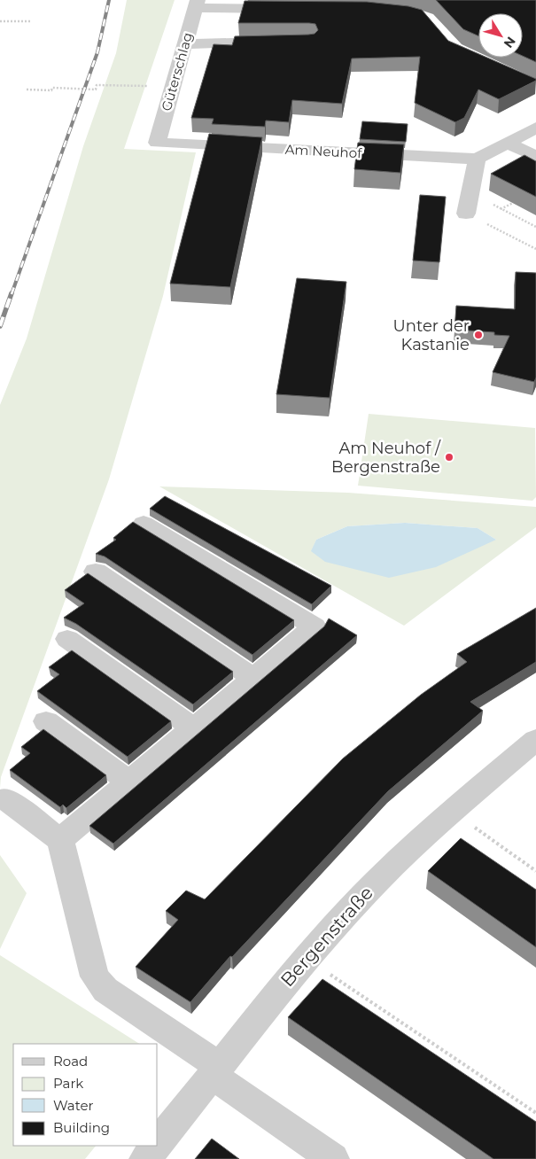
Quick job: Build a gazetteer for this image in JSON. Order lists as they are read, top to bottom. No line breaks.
{"streets":{"street":["Güterschlag","Am Neuhof","Bergenstraße"]},"crossings":[["Güterschlag","Am Neuhof"]],"places":["Unter der Kastanie","Am Neuhof / Bergenstraße"],"legend":["Road","Park","Water","Building"],"north":"bottom right"}
